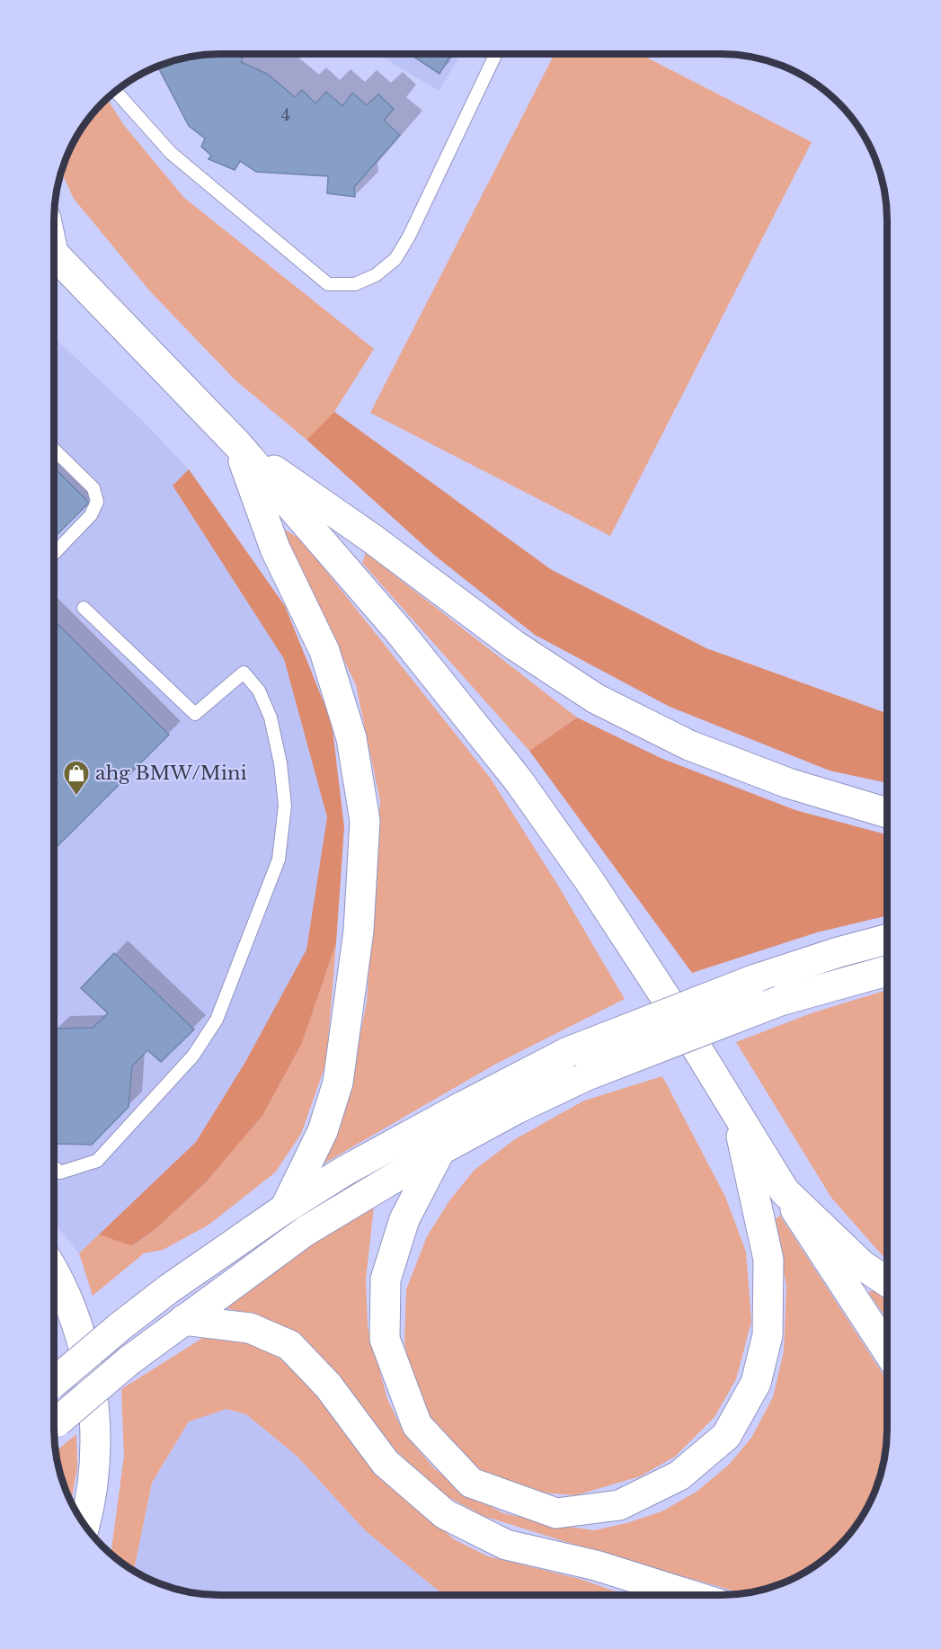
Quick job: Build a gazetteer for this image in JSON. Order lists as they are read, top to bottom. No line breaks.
{"places":{"shop":["ahg BMW/Mini"]},"house_numbers":["4"]}
